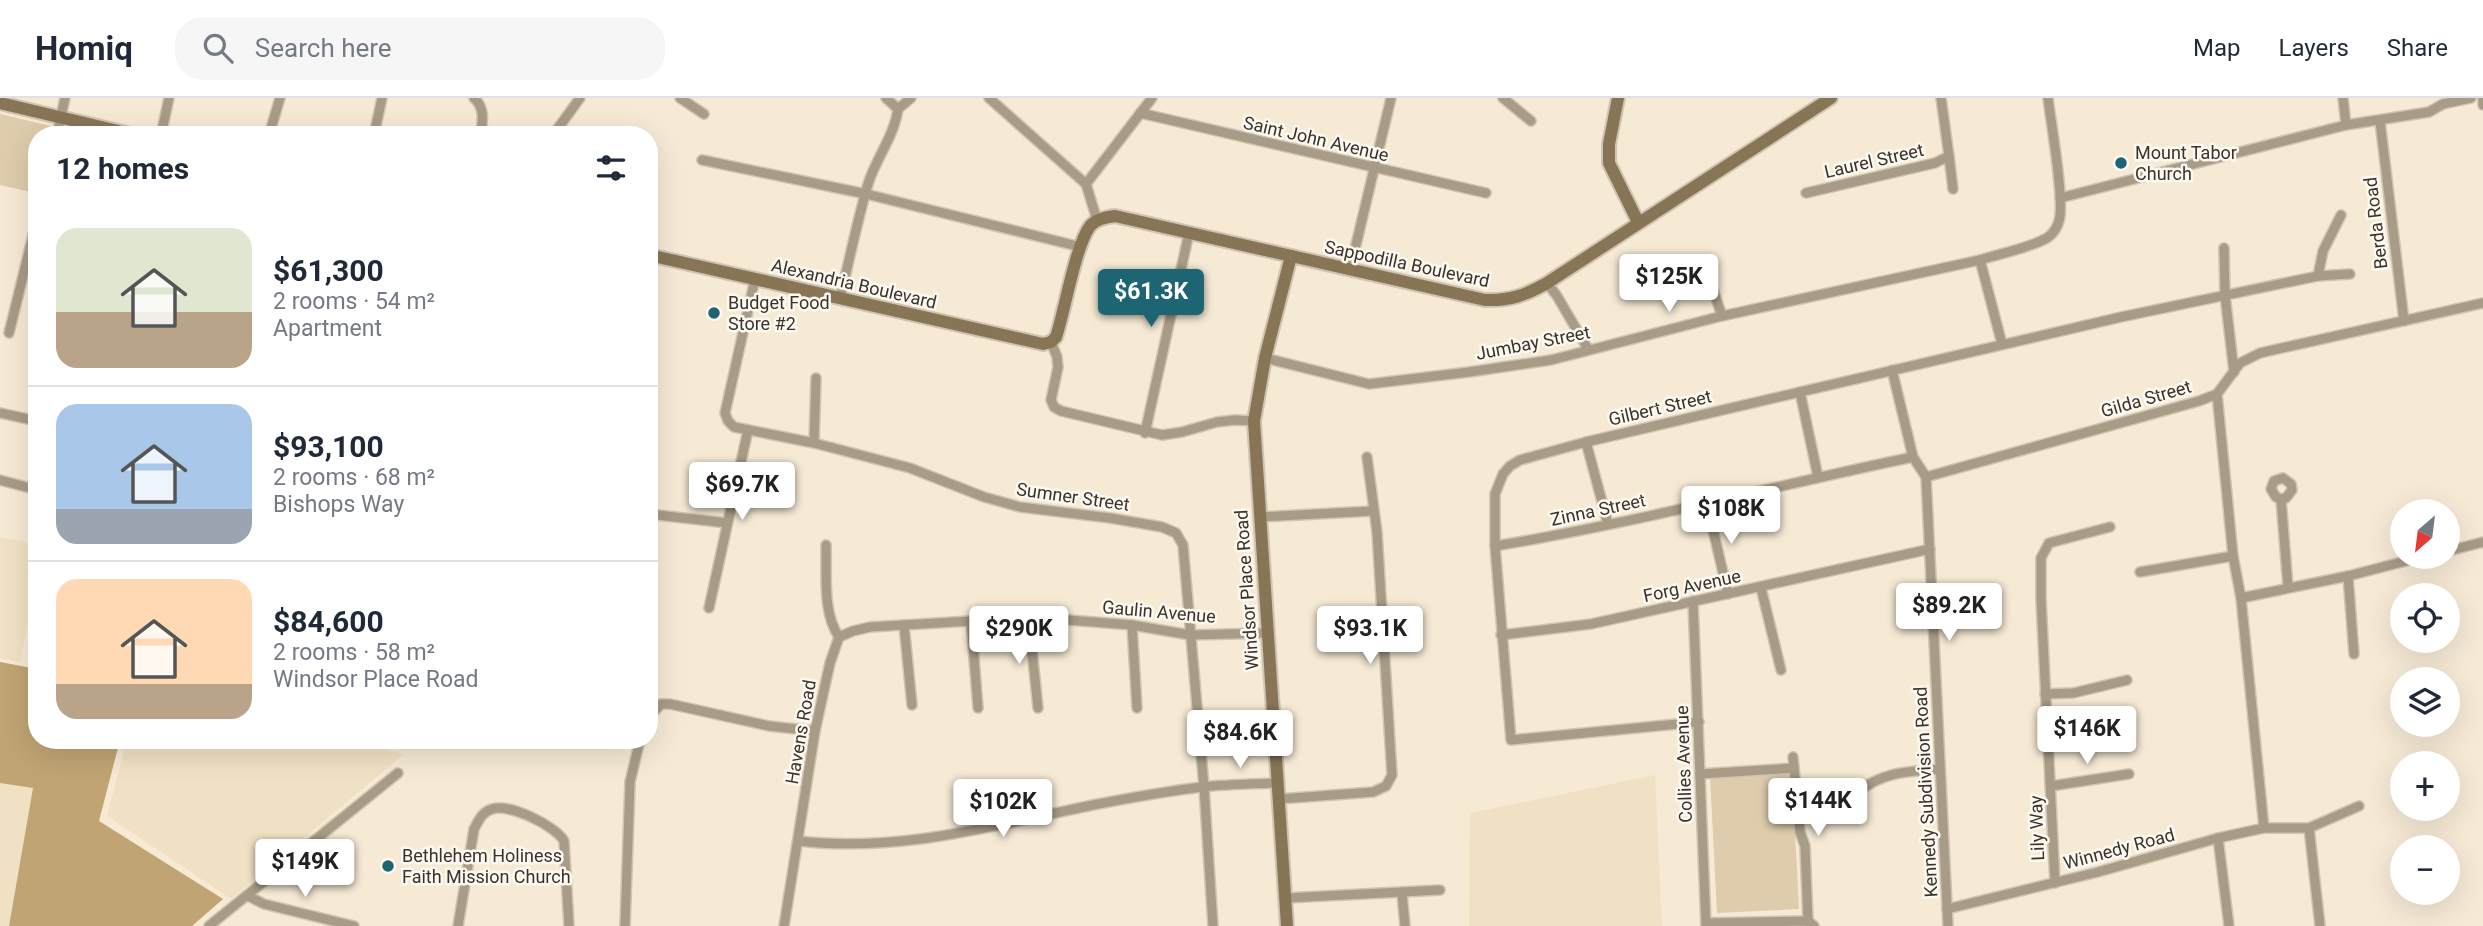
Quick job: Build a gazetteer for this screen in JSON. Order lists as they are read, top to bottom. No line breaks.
{"streets":{"street":["Saint John Avenue","Laurel Street","Berda Road","Sappodilla Boulevard","Alexandria Boulevard","Jumbay Street","Gilda Street","Gilbert Street","Sumner Street","Zinna Street","Forg Avenue","Windsor Place Road","Gaulin Avenue","Havens Road","Collies Avenue","Kennedy Subdivision Road","Lily Way","Winnedy Road"]},"crossings":[["Berda Road","Gilda Street"],["Sappodilla Boulevard","Windsor Place Road"],["Jumbay Street","Windsor Place Road"],["Gilda Street","Kennedy Subdivision Road"],["Gilbert Street","Zinna Street"],["Gilbert Street","Forg Avenue"],["Gilbert Street","Collies Avenue"],["Gilbert Street","Kennedy Subdivision Road"],["Sumner Street","Gaulin Avenue"],["Zinna Street","Kennedy Subdivision Road"],["Forg Avenue","Collies Avenue"],["Forg Avenue","Kennedy Subdivision Road"],["Windsor Place Road","Gaulin Avenue"],["Gaulin Avenue","Havens Road"],["Kennedy Subdivision Road","Winnedy Road"],["Lily Way","Winnedy Road"]],"places":["Mount Tabor Church","Budget Food Store #2","Bethlehem Holiness Faith Mission Church"],"north":"bottom left","page":{"header":"Homiq","search":"Search here","nav":["Map","Layers","Share"],"heading":"12 homes","list":[{"name":"$61,300","note":"2 rooms · 54 m² · Apartment"},{"name":"$93,100","note":"2 rooms · 68 m² · Bishops Way"},{"name":"$84,600","note":"2 rooms · 58 m² · Windsor Place Road"}],"price":["$125K","$61.3K","$69.7K","$108K","$89.2K","$290K","$93.1K","$146K","$84.6K","$144K","$102K","$149K"],"map_buttons":["+","−"]}}
